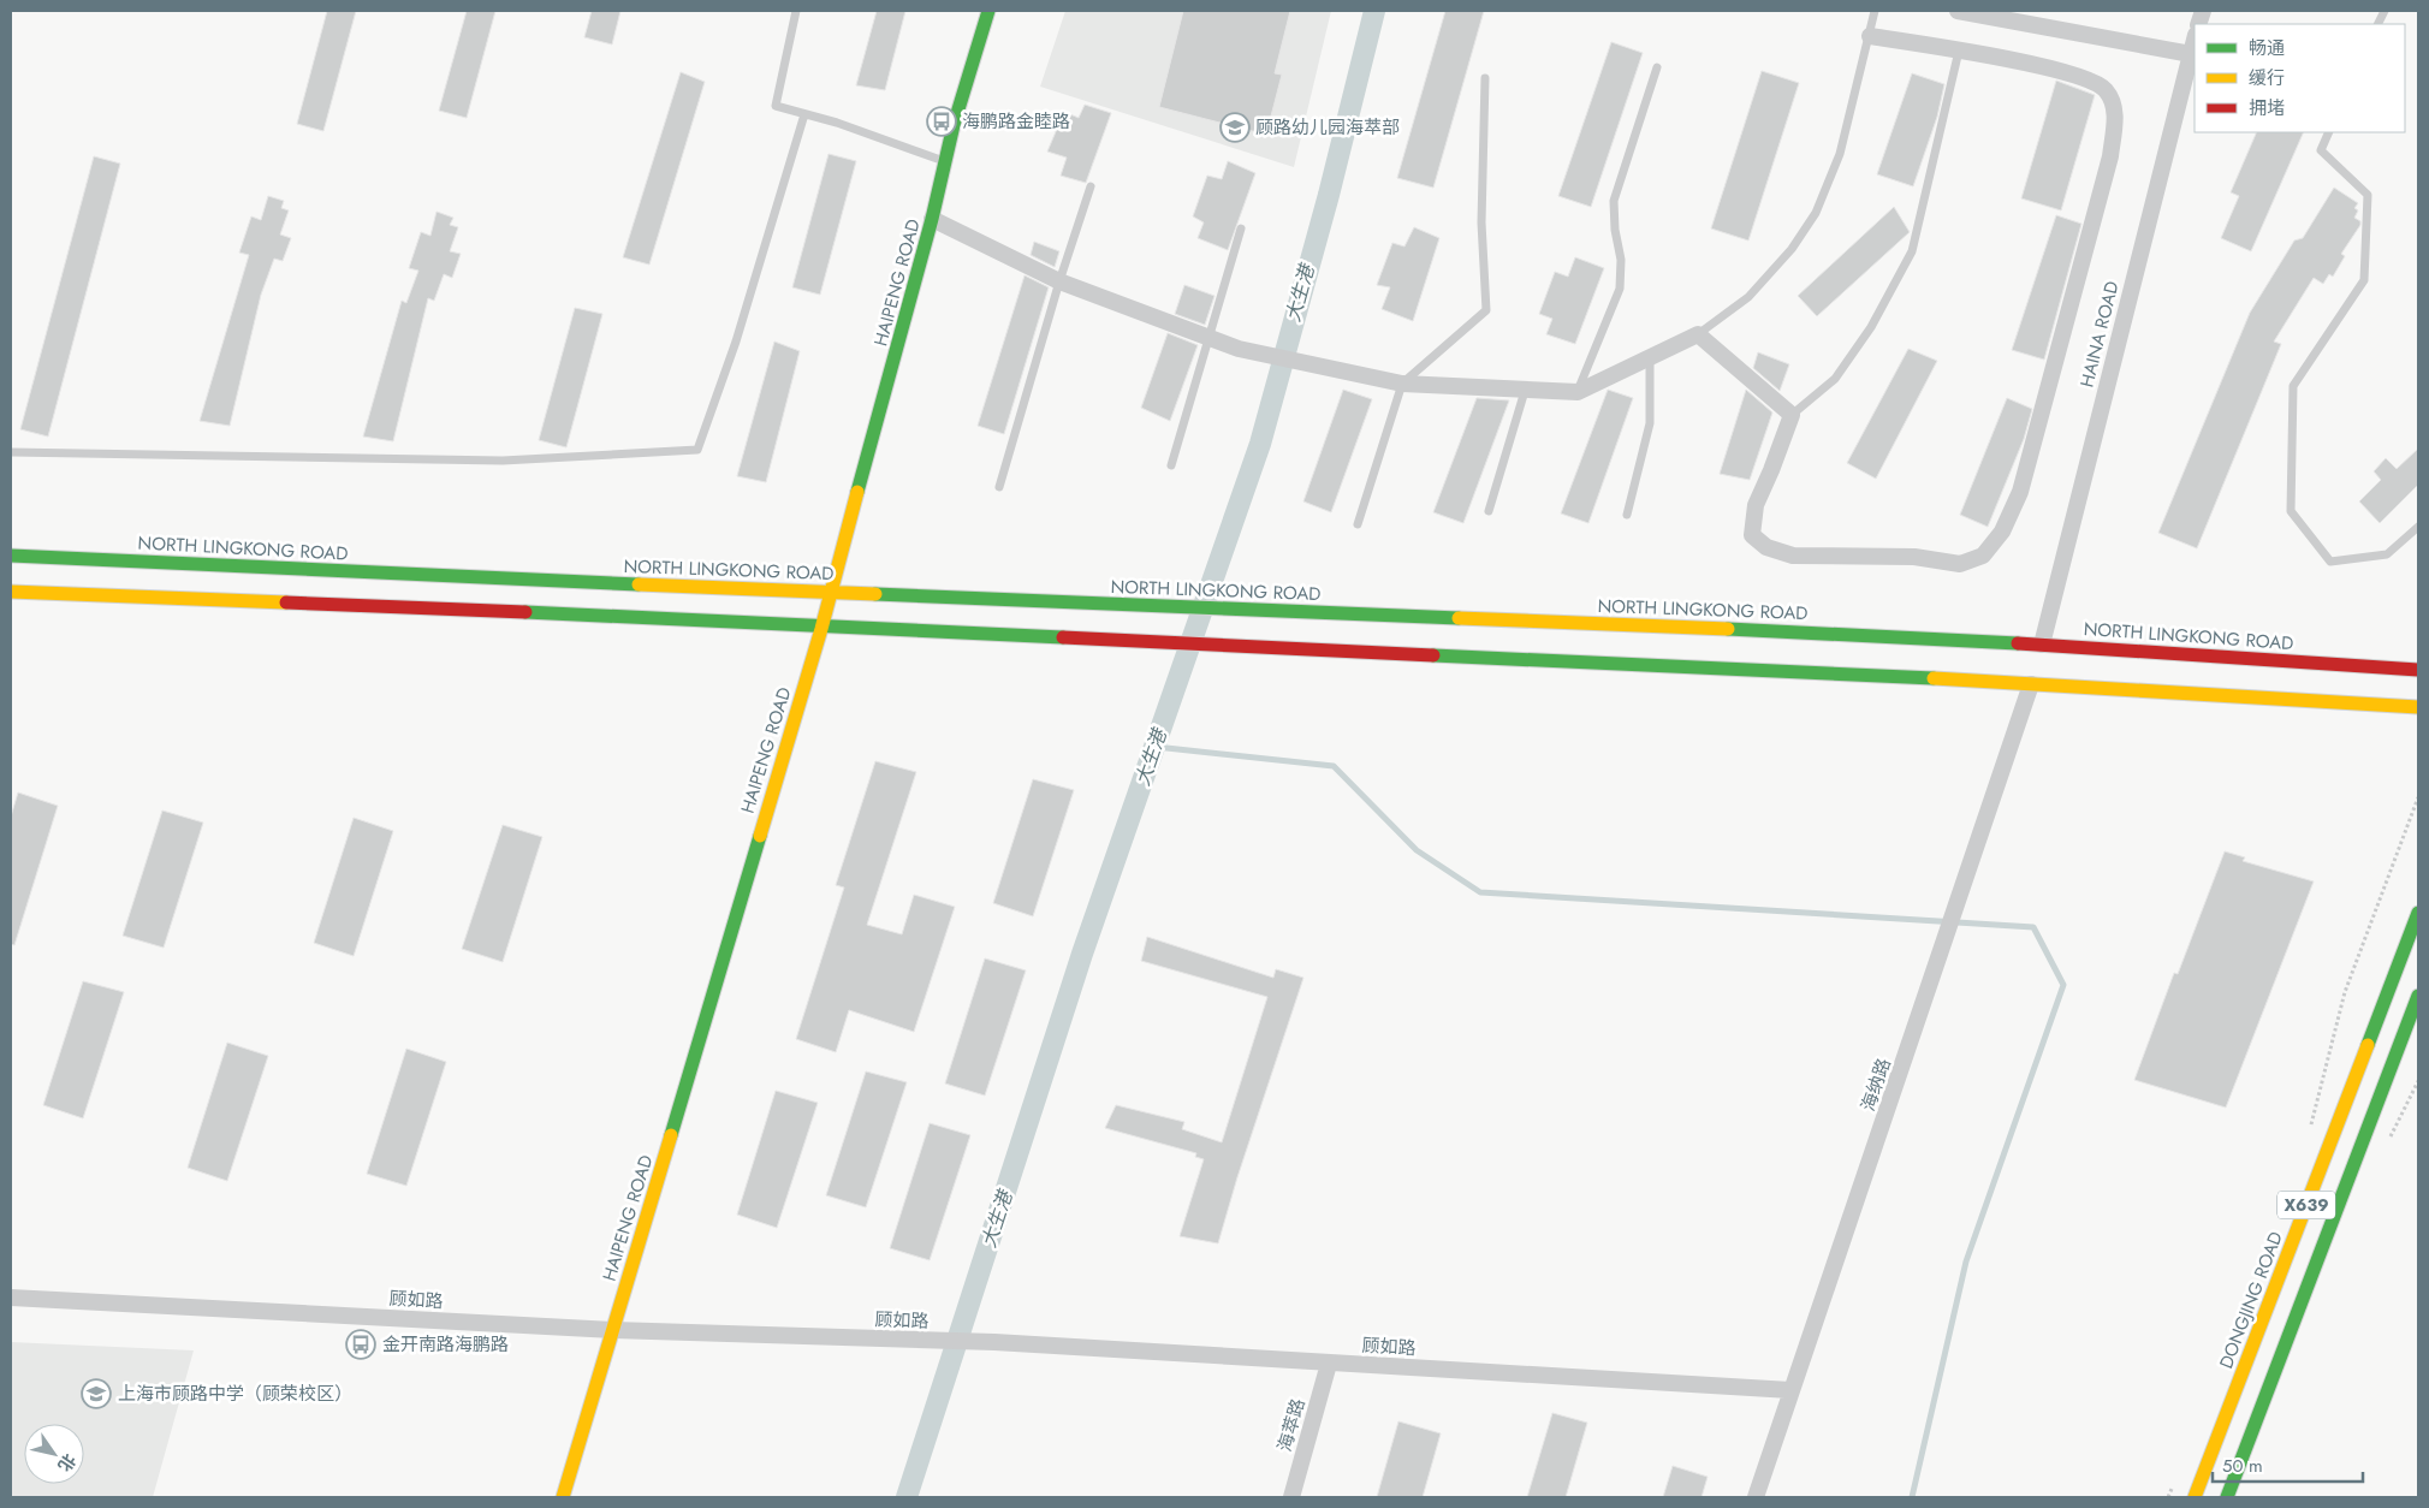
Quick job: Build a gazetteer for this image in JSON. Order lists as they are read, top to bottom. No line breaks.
{"streets":{"main road":["HAIPENG ROAD","NORTH LINGKONG ROAD","X639","DONGJING ROAD"],"street":["HAINA ROAD","海纳路","顾如路","海萃路"]},"crossings":[["HAIPENG ROAD","NORTH LINGKONG ROAD"],["HAIPENG ROAD","顾如路"],["HAINA ROAD","NORTH LINGKONG ROAD"],["海纳路","顾如路"],["顾如路","海萃路"]],"water":["大生港"],"places":{"bus stop":["海鹏路金睦路","金开南路海鹏路"],"school or university":["顾路幼儿园海萃部","上海市顾路中学（顾荣校区）"]},"legend":["畅通","缓行","拥堵"],"scale_bar":"50 m","north":"bottom right"}
